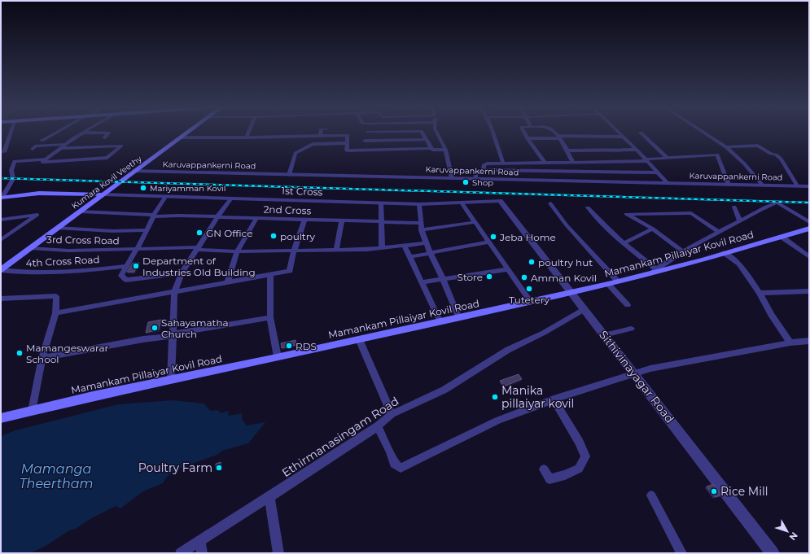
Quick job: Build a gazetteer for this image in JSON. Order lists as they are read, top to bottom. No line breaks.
{"streets":{"main road":["Kumara Kovil Veethy","Mamankam Pillaiyar Kovil Road"],"street":["Karuvappankerni Road","1st Cross","2nd Cross","3rd Cross Road","4th Cross Road","Sithivinayagar Road","Ethirmanasingam Road"]},"crossings":[["Karuvappankerni Road","Kumara Kovil Veethy"],["Kumara Kovil Veethy","1st Cross"],["Kumara Kovil Veethy","2nd Cross"],["Kumara Kovil Veethy","3rd Cross Road"],["Kumara Kovil Veethy","4th Cross Road"],["1st Cross","Sithivinayagar Road"],["Mamankam Pillaiyar Kovil Road","Sithivinayagar Road"],["Sithivinayagar Road","Ethirmanasingam Road"]],"water":["Mamanga Theertham"],"places":["Shop","Mariyamman Kovil","GN Office","poultry","Jeba Home","poultry hut","Department of Industries Old Building","Store","Amman Kovil","Tutetery","Sahayamatha Church","RDS","Mamangeswarar School","Manika pillaiyar kovil","Poultry Farm","Rice Mill"],"north":"bottom right"}
